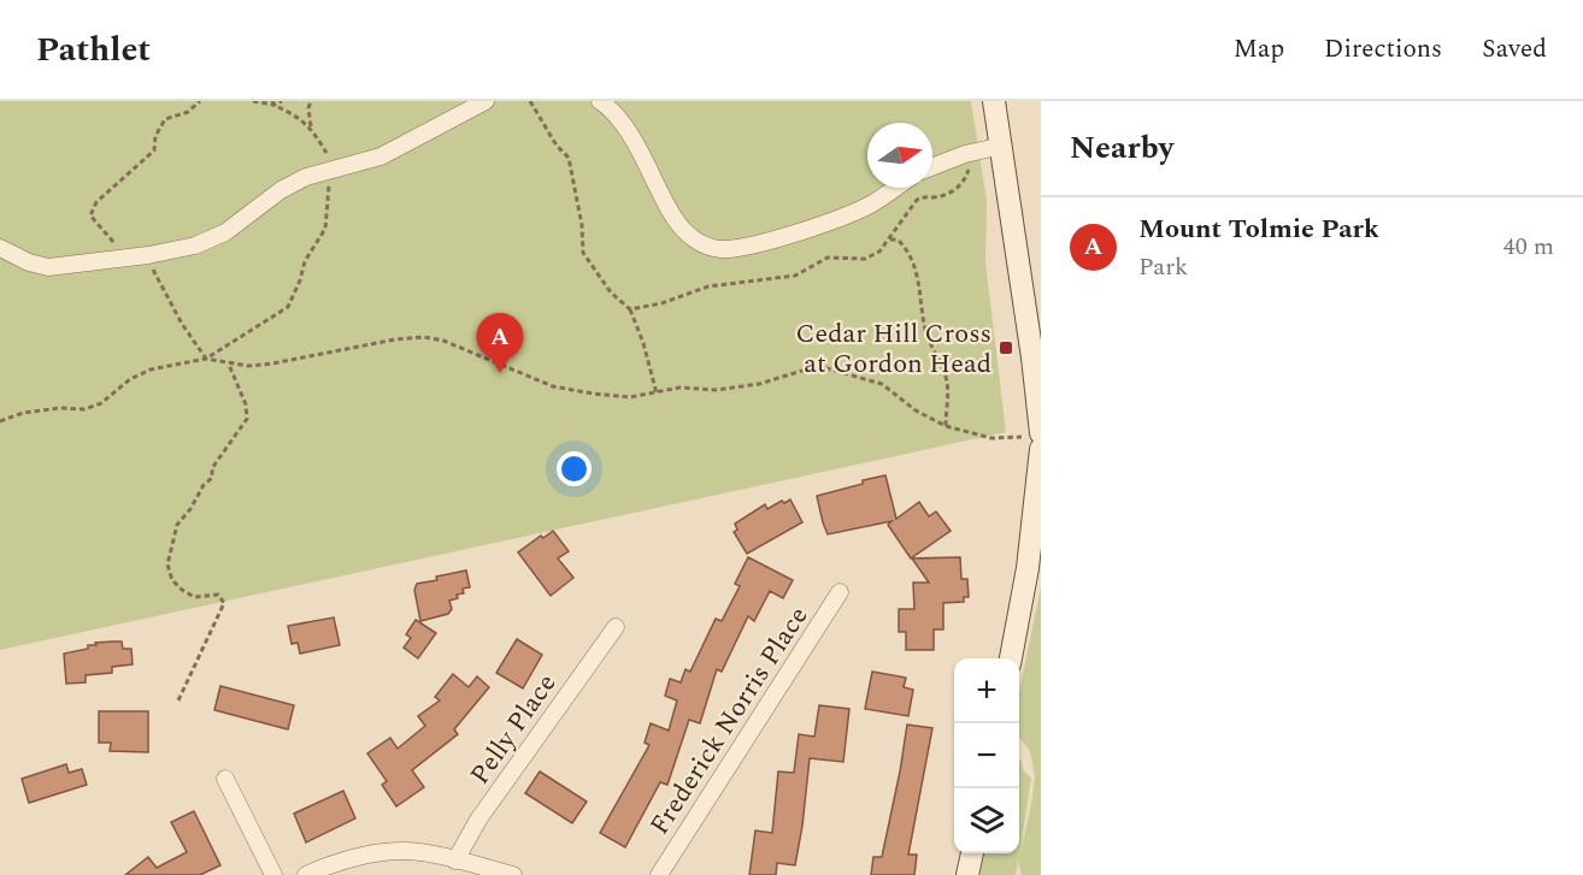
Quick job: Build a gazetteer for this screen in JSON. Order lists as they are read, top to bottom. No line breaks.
{"streets":{"street":["Frederick Norris Place","Pelly Place"]},"places":{"transit":["Cedar Hill Cross at Gordon Head"]},"north":"right","page":{"header":"Pathlet","nav":["Map","Directions","Saved"],"heading":"Nearby","list":[{"mark":"A","name":"Mount Tolmie Park","note":"Park","value":"40 m"}],"pins":"A","map_buttons":["+","−"]}}
